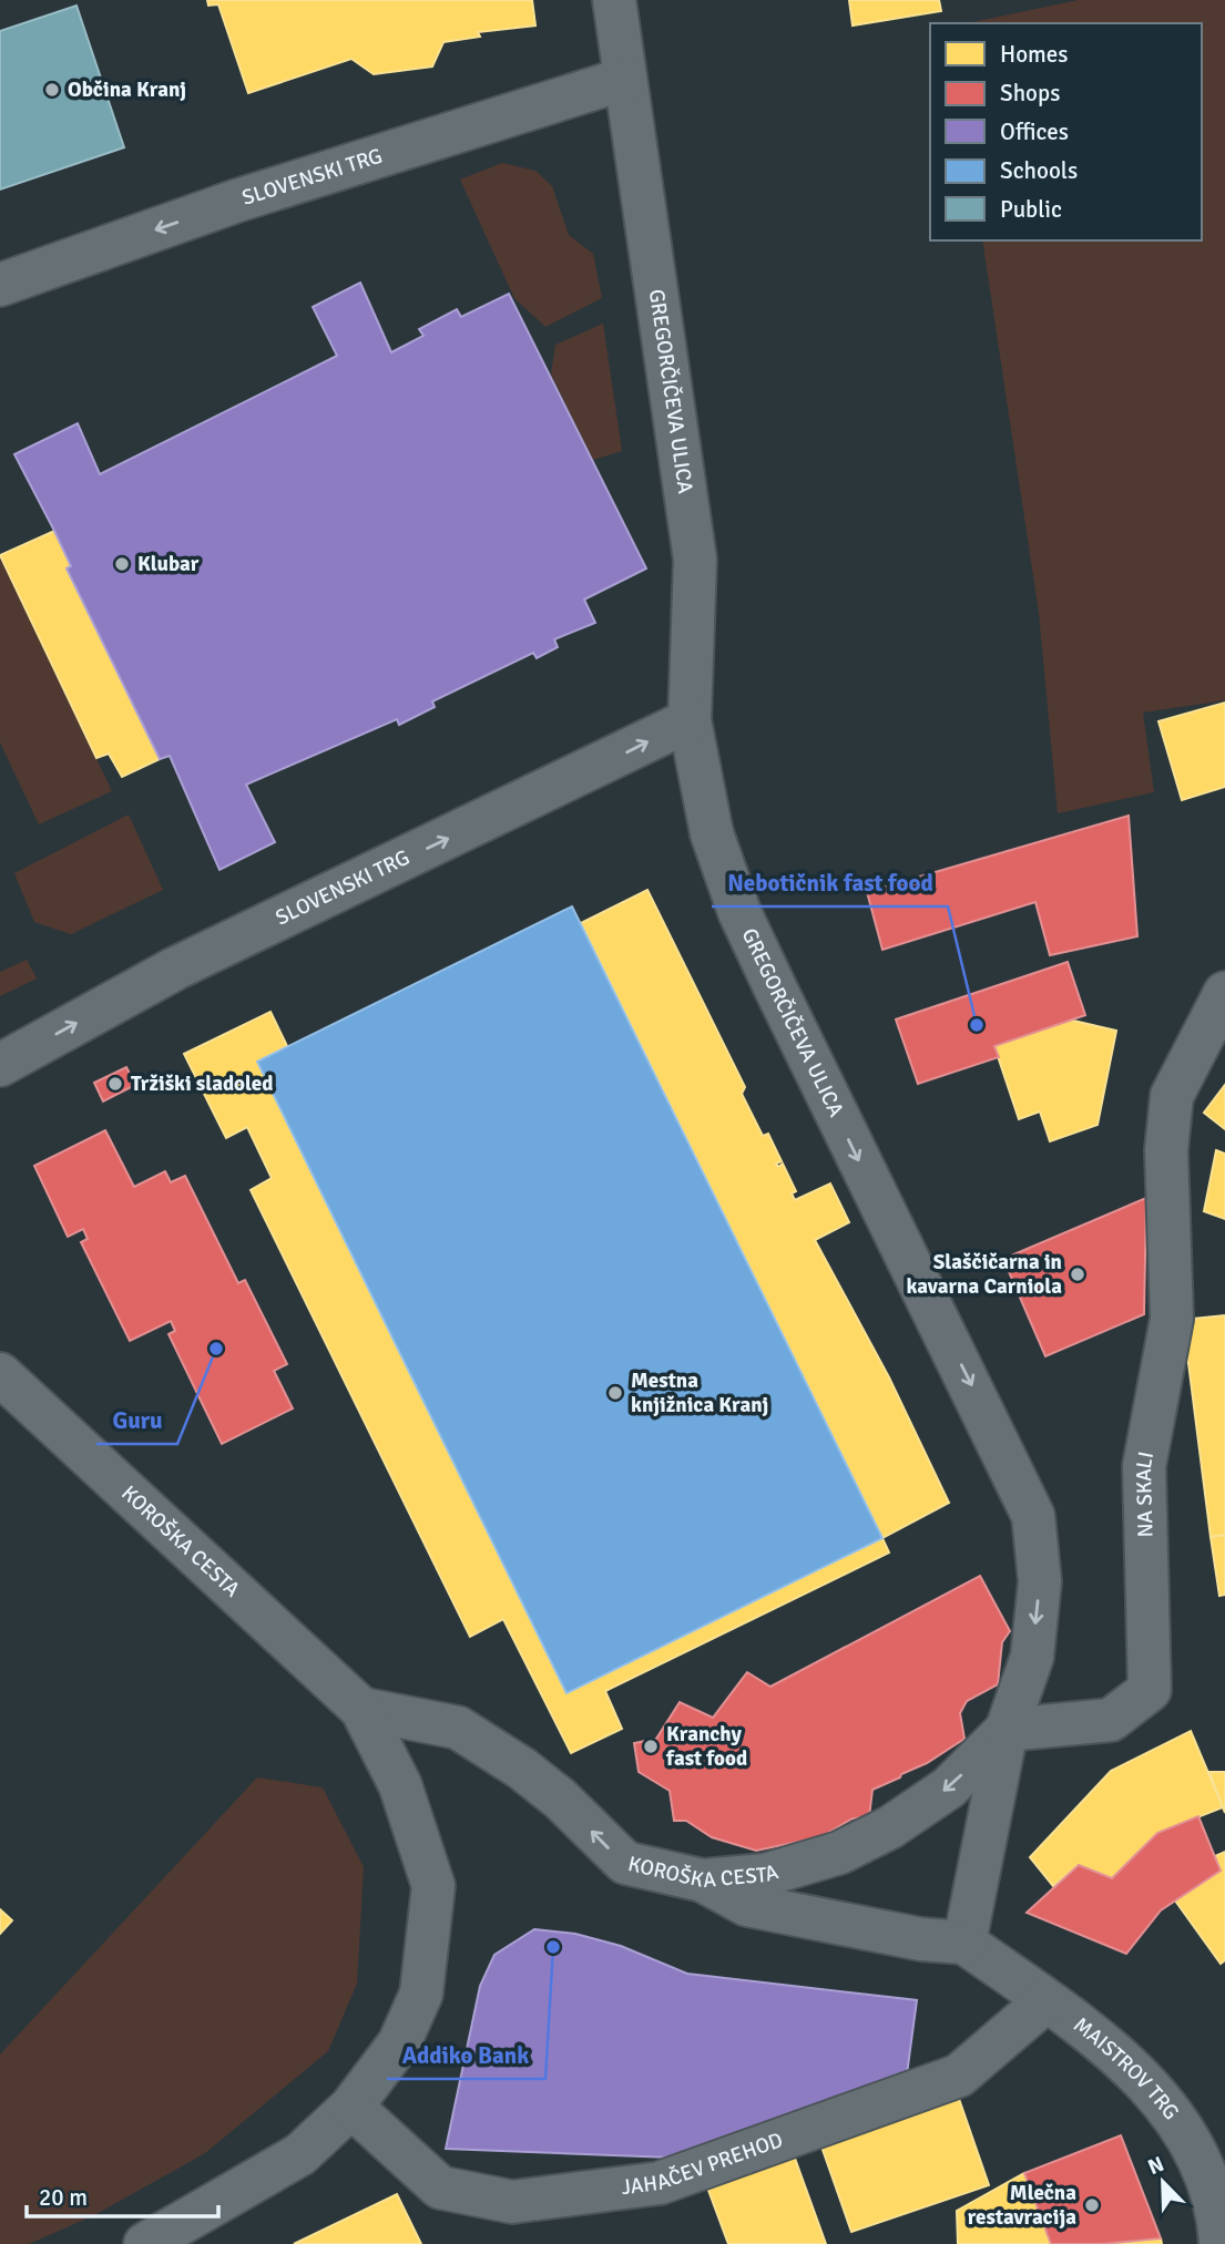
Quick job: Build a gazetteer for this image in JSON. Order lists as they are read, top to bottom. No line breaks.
{"streets":{"street":["SLOVENSKI TRG","GREGORČIČEVA ULICA","NA SKALI","KOROŠKA CESTA","MAISTROV TRG","JAHAČEV PREHOD"]},"crossings":[["SLOVENSKI TRG","GREGORČIČEVA ULICA"],["GREGORČIČEVA ULICA","NA SKALI"],["GREGORČIČEVA ULICA","KOROŠKA CESTA"],["NA SKALI","KOROŠKA CESTA"],["KOROŠKA CESTA","JAHAČEV PREHOD"],["MAISTROV TRG","JAHAČEV PREHOD"]],"one_way":["GREGORČIČEVA ULICA"],"places":["Občina Kranj","Klubar","Nebotičnik fast food","Tržiški sladoled","Slaščičarna in kavarna Carniola","Guru","Mestna knjižnica Kranj","Kranchy fast food","Addiko Bank","Mlečna restavracija"],"legend":["Homes","Shops","Offices","Schools","Public"],"scale_bar":"20 m","north":"top left"}
